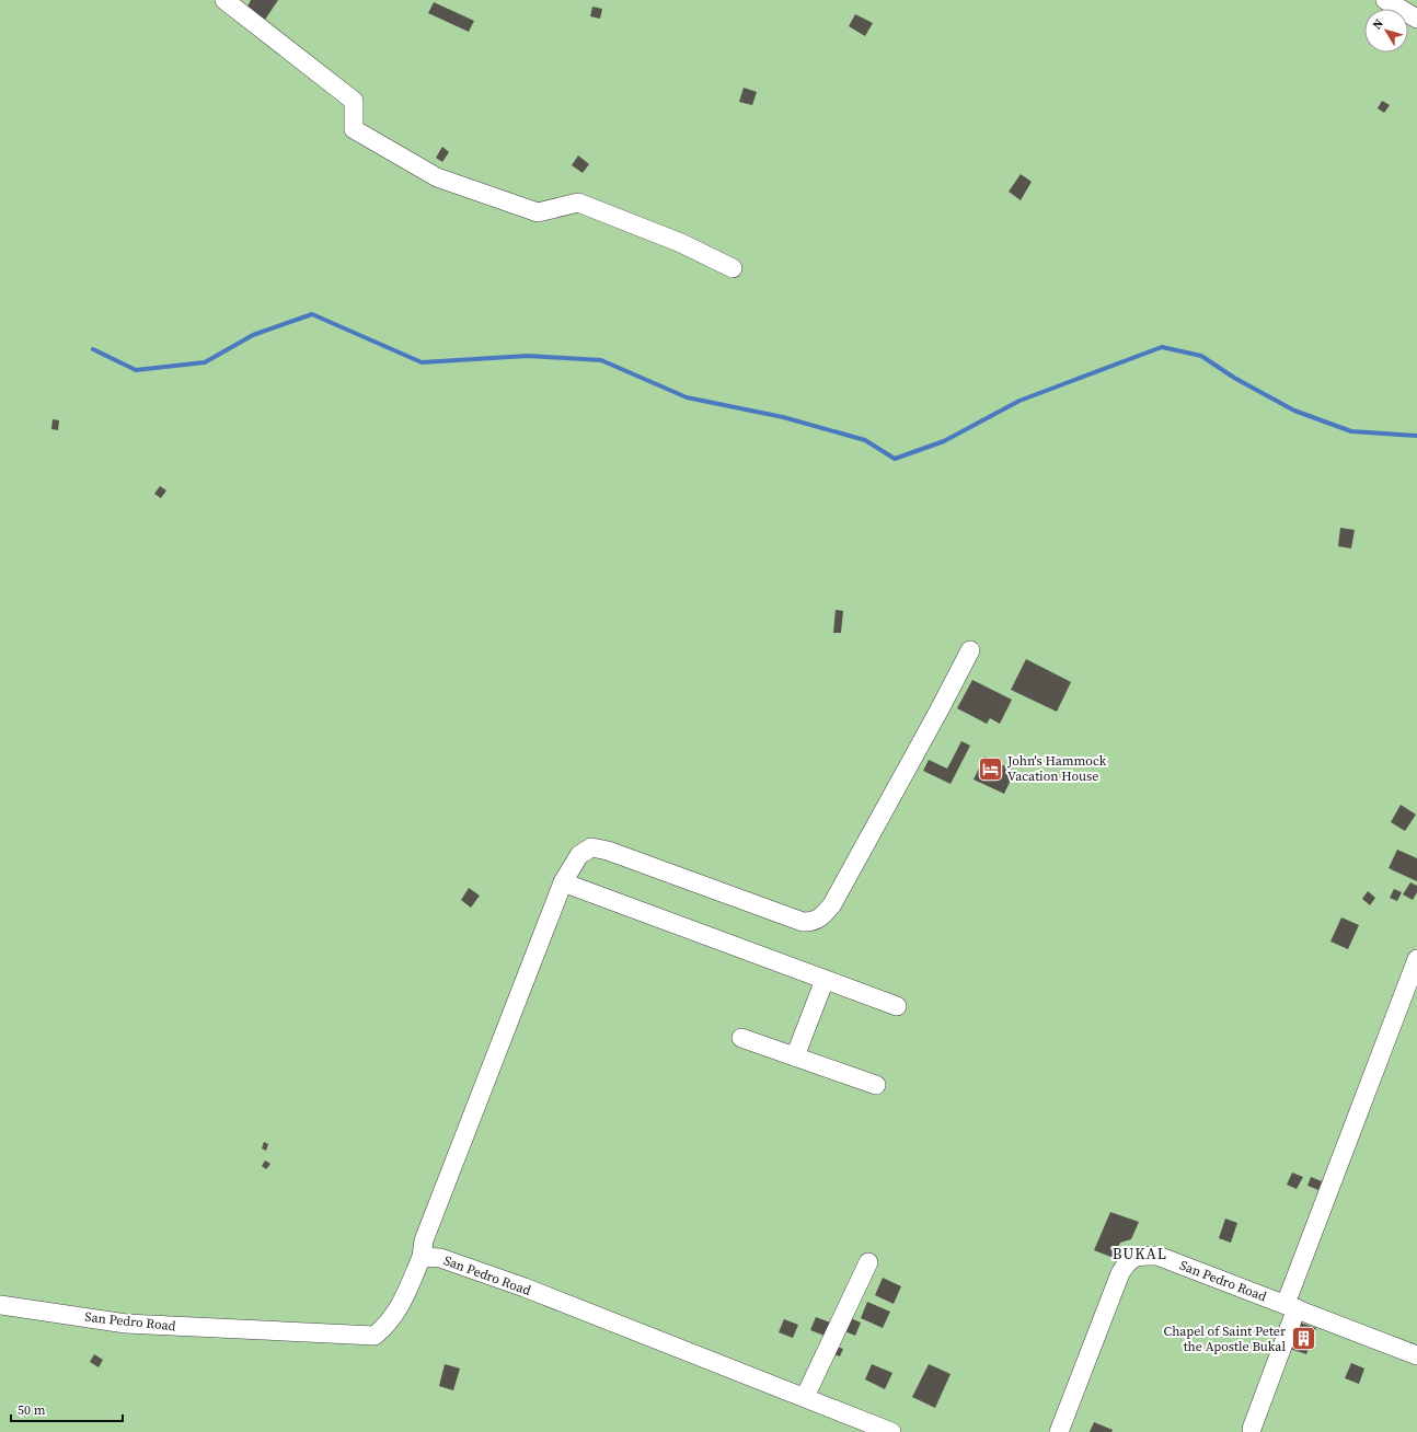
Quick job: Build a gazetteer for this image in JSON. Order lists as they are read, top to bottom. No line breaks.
{"streets":{"street":["San Pedro Road"]},"districts":["BUKAL"],"places":{"hotel":["John's Hammock Vacation House"],"building":["Chapel of Saint Peter the Apostle Bukal"]},"scale_bar":"50 m","north":"top left"}
